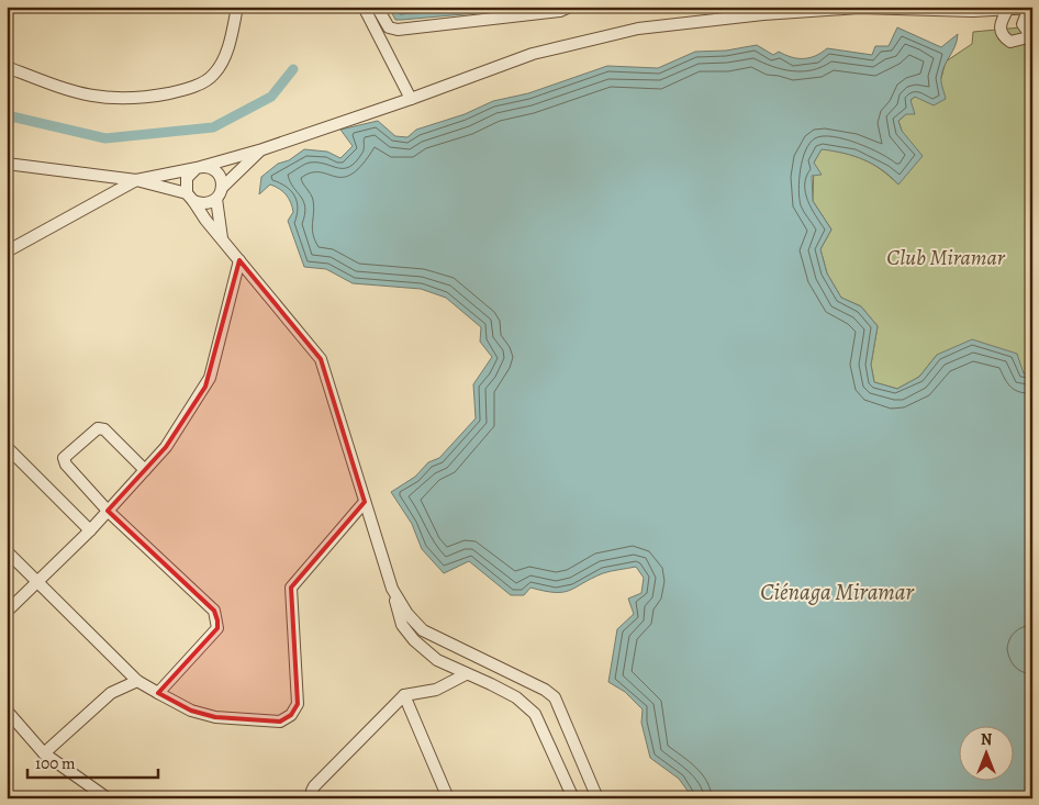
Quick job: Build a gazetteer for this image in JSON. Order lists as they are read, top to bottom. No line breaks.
{"water":["Ciénaga Miramar"],"parks":["Club Miramar"],"scale_bar":"100 m","north":"top"}
